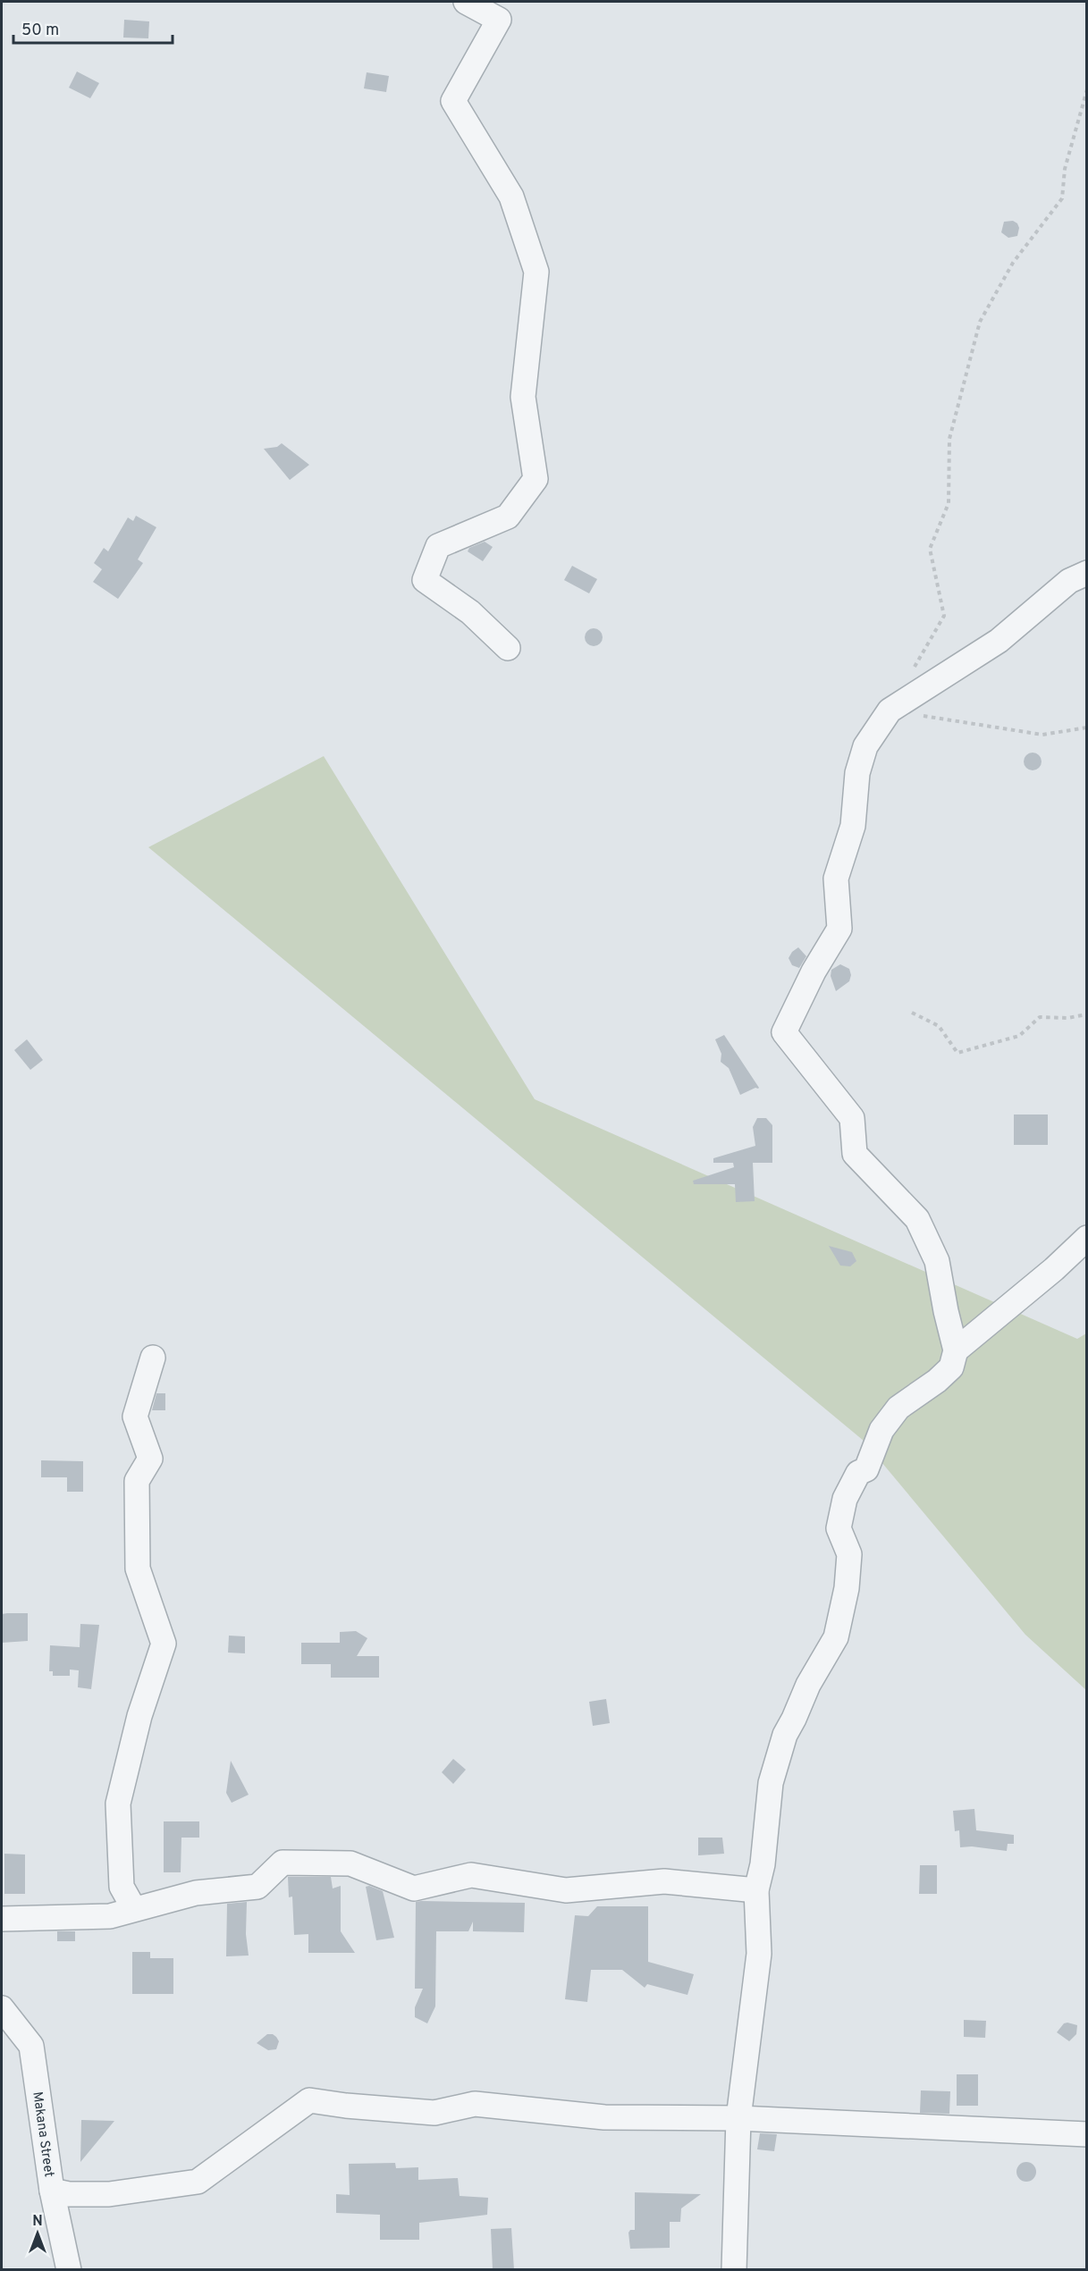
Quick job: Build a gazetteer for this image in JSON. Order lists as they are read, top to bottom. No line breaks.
{"streets":{"street":["Makana Street"]},"scale_bar":"50 m","north":"top"}
